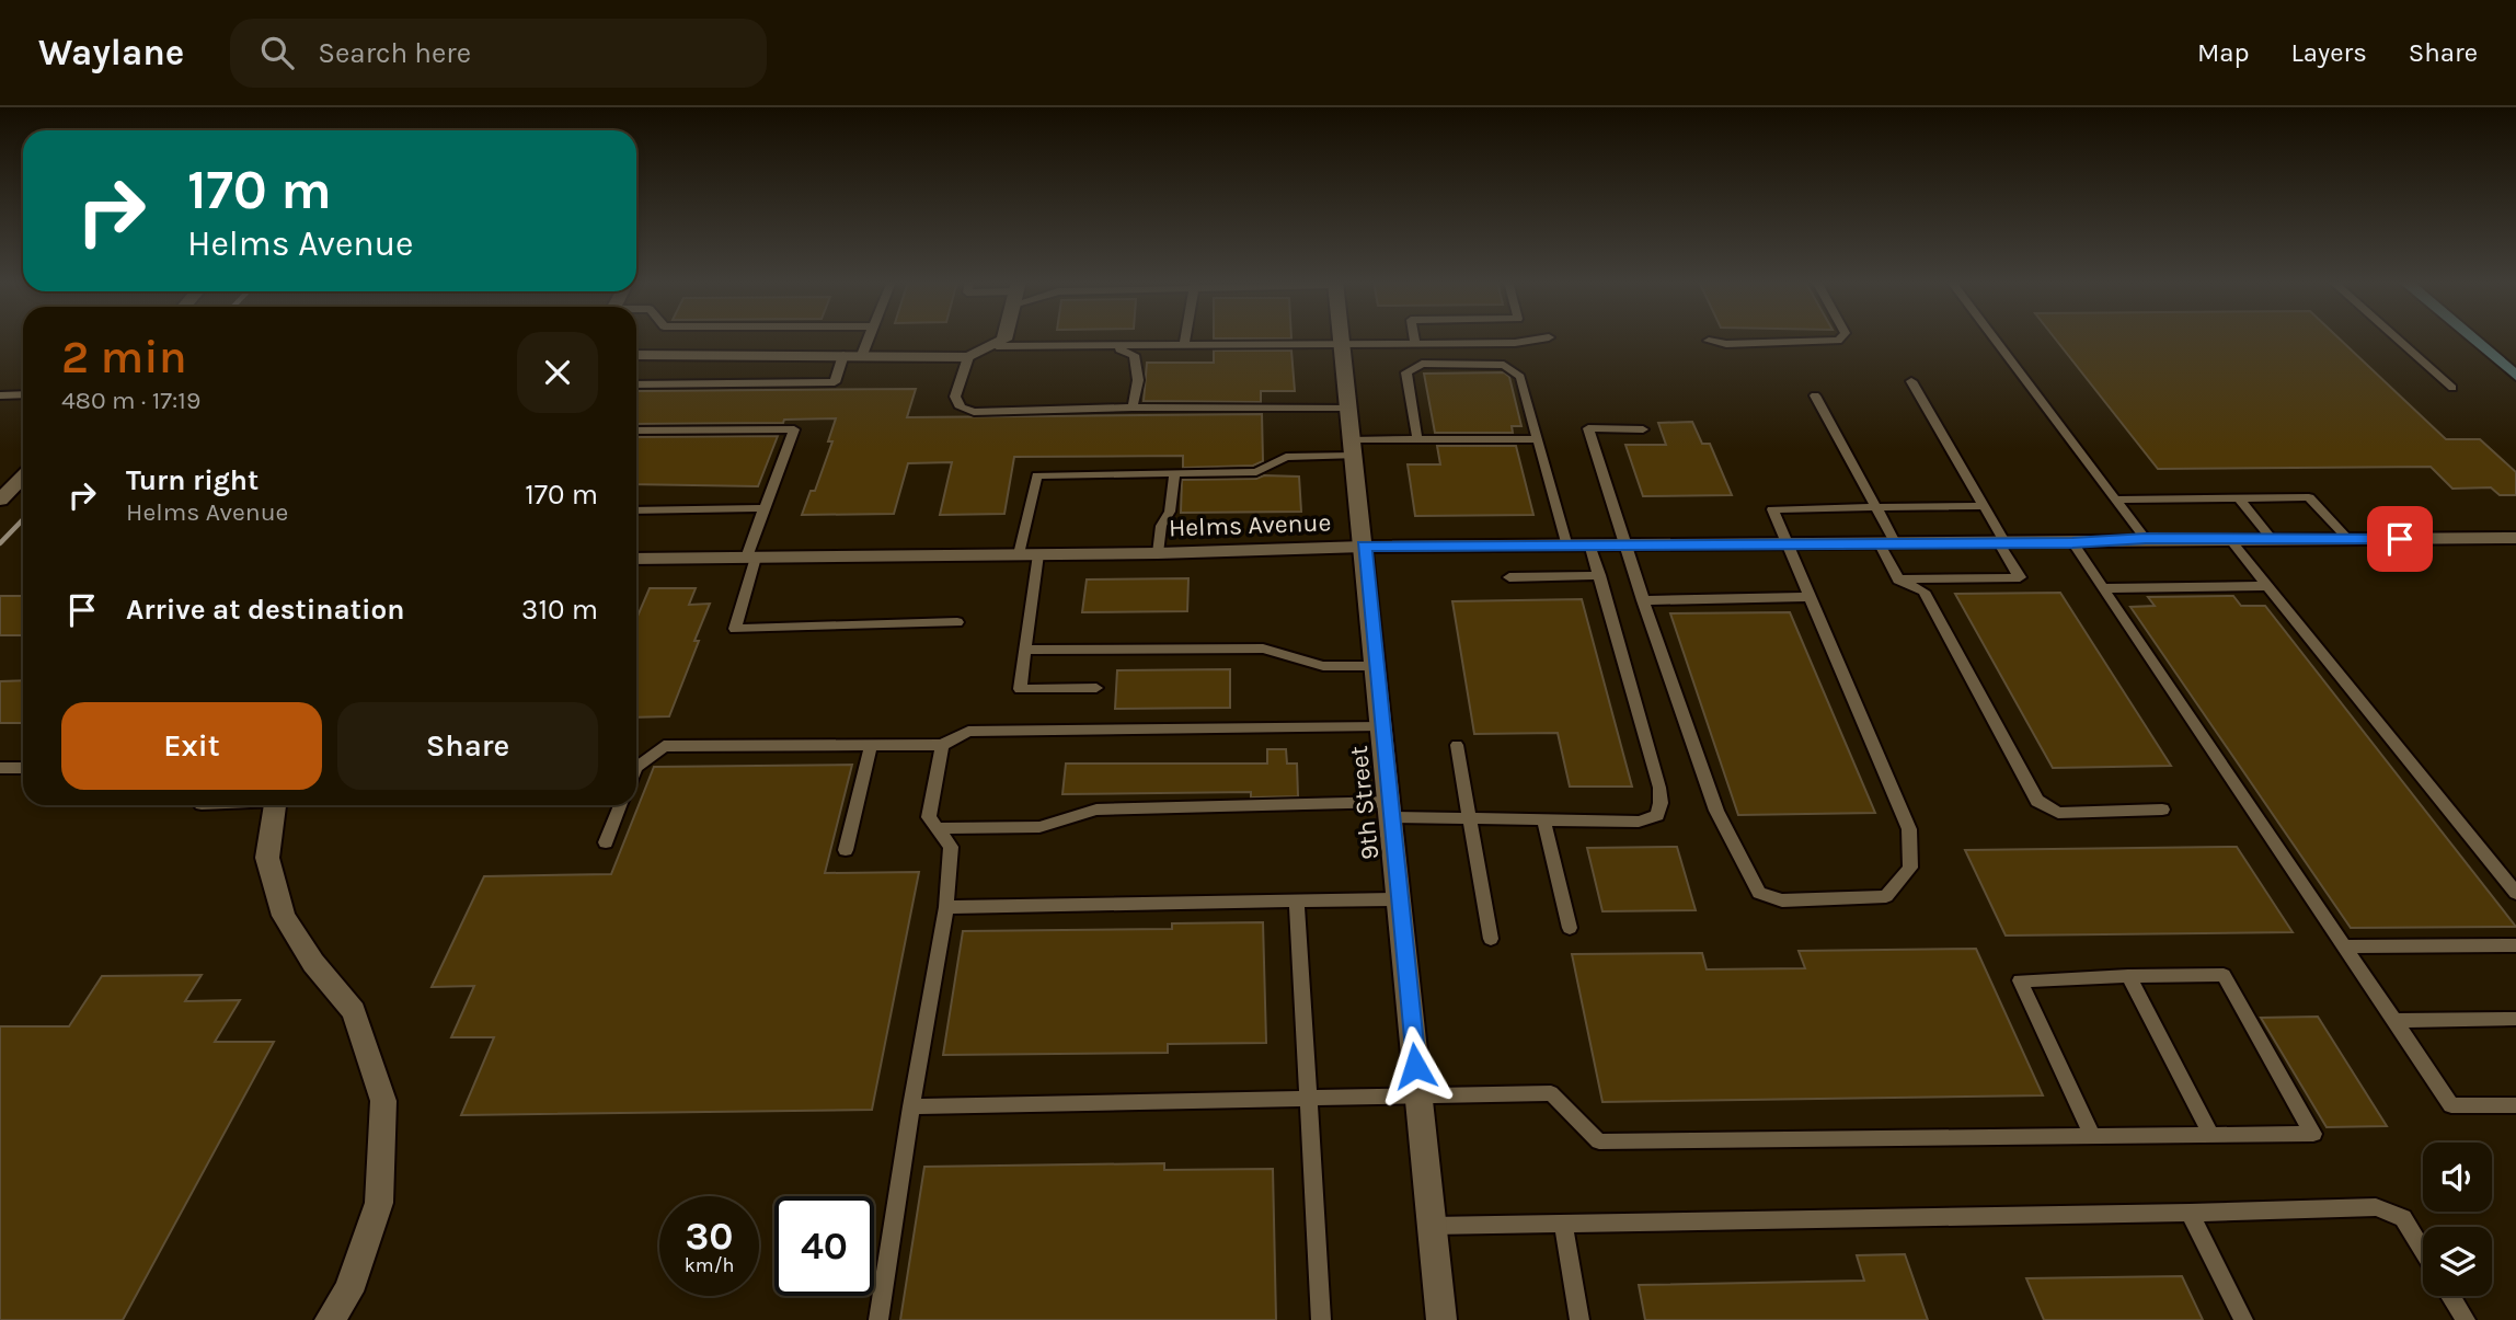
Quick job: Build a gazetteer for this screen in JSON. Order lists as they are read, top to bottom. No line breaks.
{"streets":{"street":["Helms Avenue","9th Street"]},"crossings":[["Helms Avenue","9th Street"]],"page":{"header":"Waylane","search":"Search here","nav":["Map","Layers","Share"],"turn":["170 m","Helms Avenue"],"heading":["2 min","480 m · 17:19"],"list":[{"name":"Turn right","note":"Helms Avenue","value":"170 m"},{"name":"Arrive at destination","value":"310 m"}],"buttons":["Exit","Share"],"speed":"30 km/h","limit":"40"}}
